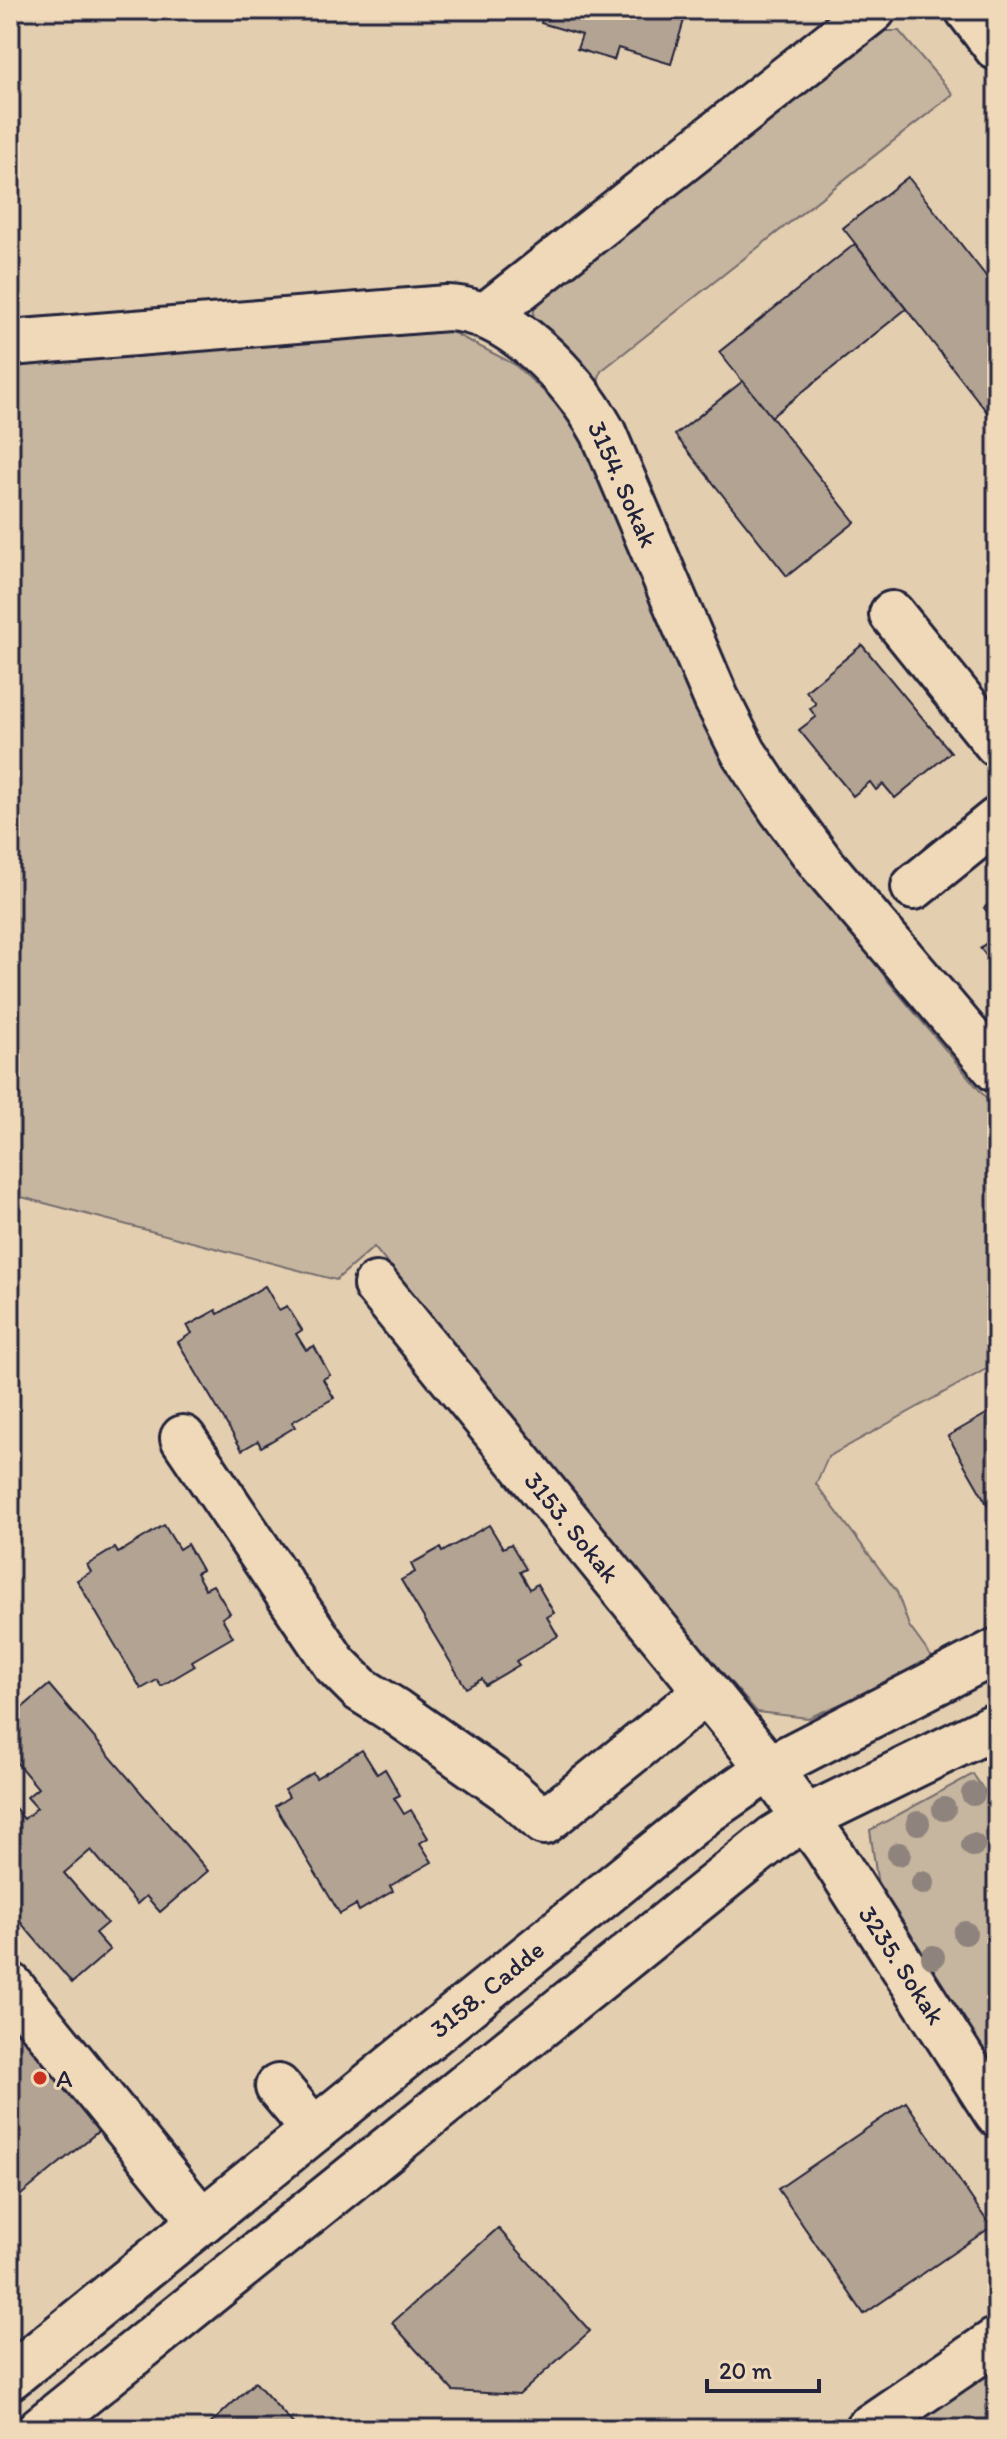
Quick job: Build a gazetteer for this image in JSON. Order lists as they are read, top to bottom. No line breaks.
{"streets":{"street":["3154. Sokak","3153. Sokak","3235. Sokak","3158. Cadde"]},"crossings":[["3153. Sokak","3235. Sokak"],["3153. Sokak","3158. Cadde"],["3235. Sokak","3158. Cadde"]],"places":["A"],"scale_bar":"20 m"}
